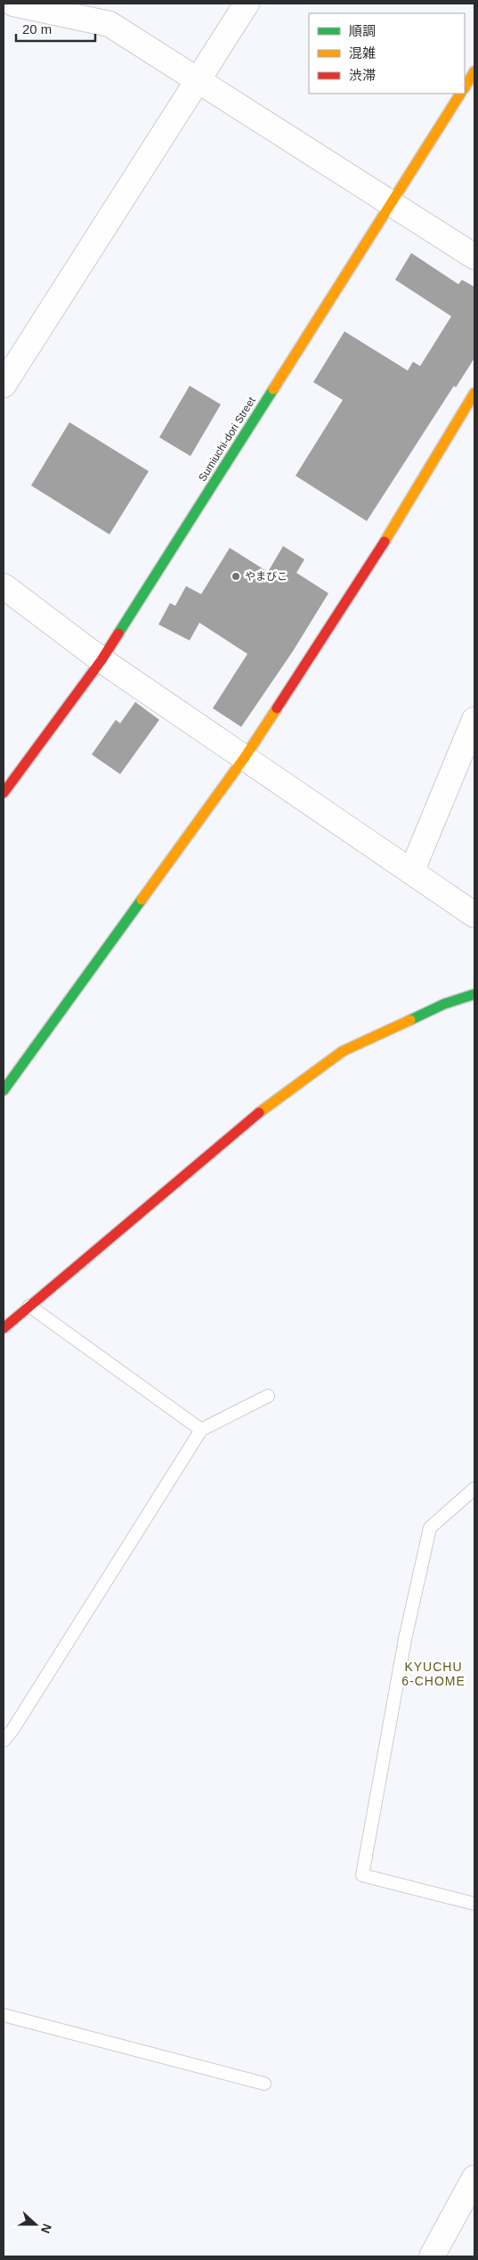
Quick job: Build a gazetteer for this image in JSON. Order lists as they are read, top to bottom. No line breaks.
{"streets":{"street":["Sumiuchi-dori Street"]},"districts":["KYUCHU 6-CHOME"],"places":["やまびこ"],"legend":["順調","混雑","渋滞"],"scale_bar":"20 m","north":"right"}
